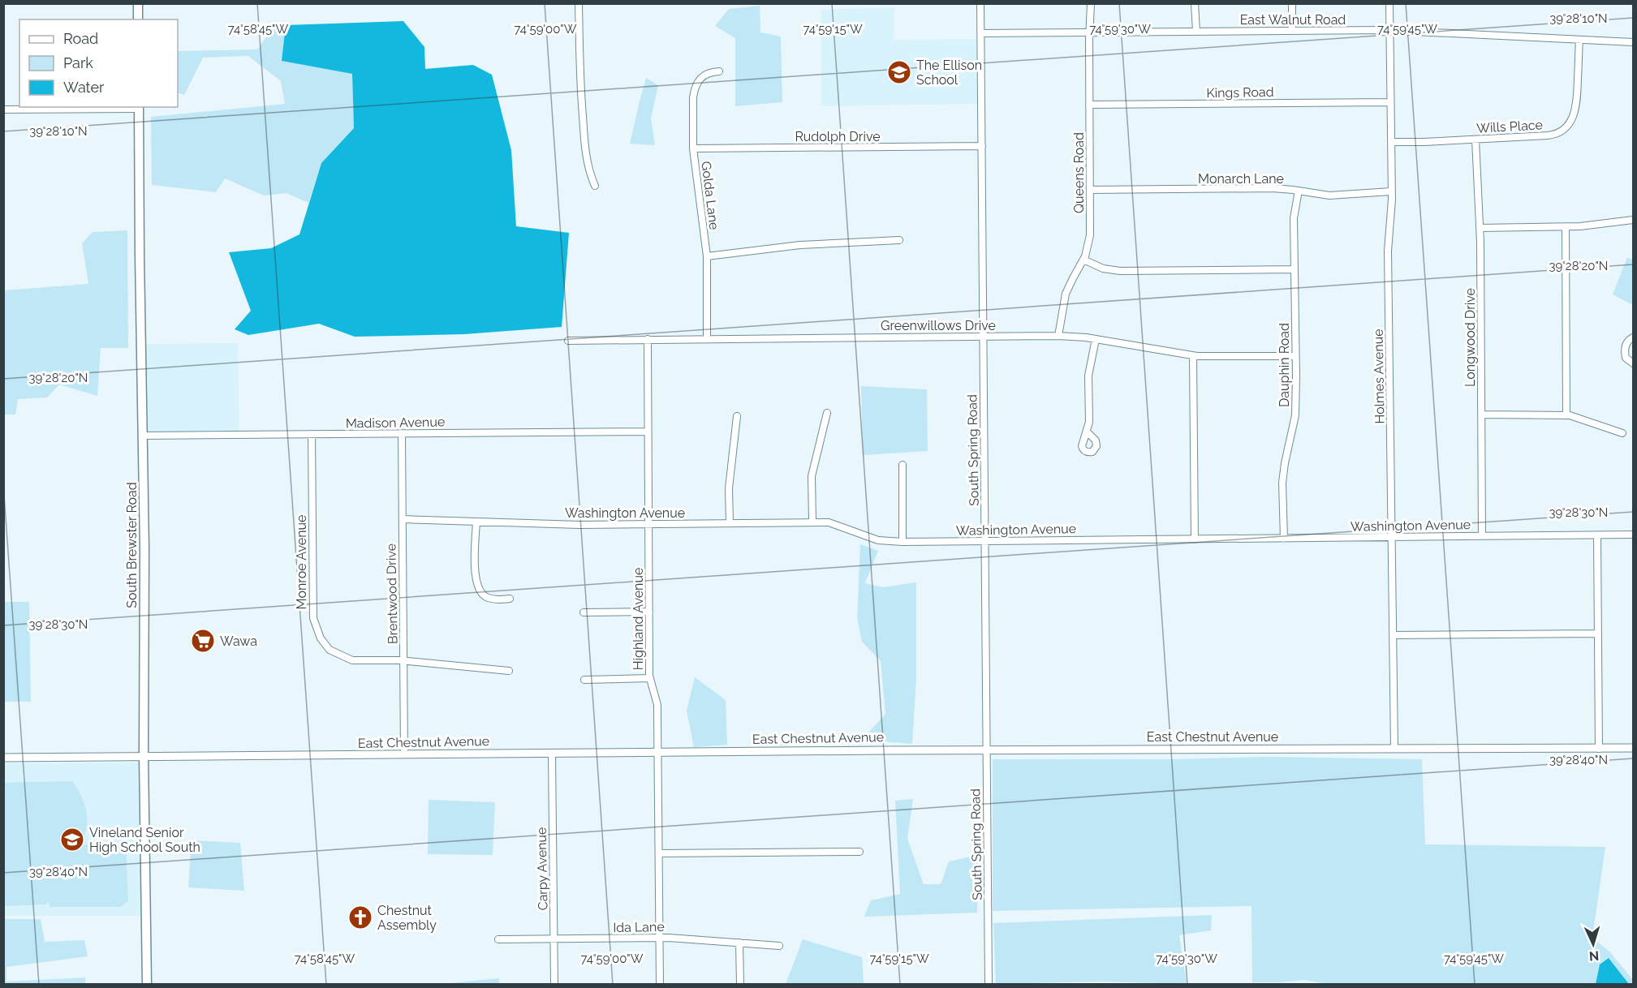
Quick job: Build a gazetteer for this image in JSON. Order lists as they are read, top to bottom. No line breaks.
{"streets":{"main road":["South Brewster Road"],"street":["East Walnut Road","Kings Road","Wills Place","Rudolph Drive","Queens Road","Monarch Lane","Golda Lane","Greenwillows Drive","Longwood Drive","Dauphin Road","Holmes Avenue","Madison Avenue","South Spring Road","Washington Avenue","Monroe Avenue","Brentwood Drive","Highland Avenue","East Chestnut Avenue","Carpy Avenue","Ida Lane"]},"crossings":[["East Walnut Road","Wills Place"],["East Walnut Road","Queens Road"],["East Walnut Road","Holmes Avenue"],["East Walnut Road","South Spring Road"],["Kings Road","Queens Road"],["Kings Road","Holmes Avenue"],["Wills Place","Longwood Drive"],["Wills Place","Holmes Avenue"],["Rudolph Drive","Golda Lane"],["Rudolph Drive","South Spring Road"],["Queens Road","Monarch Lane"],["Queens Road","Greenwillows Drive"],["Monarch Lane","Dauphin Road"],["Monarch Lane","Holmes Avenue"],["Golda Lane","Greenwillows Drive"],["Greenwillows Drive","Dauphin Road"],["Greenwillows Drive","South Spring Road"],["Greenwillows Drive","Highland Avenue"],["Longwood Drive","Washington Avenue"],["Dauphin Road","Washington Avenue"],["Holmes Avenue","Washington Avenue"],["Holmes Avenue","East Chestnut Avenue"],["Madison Avenue","South Brewster Road"],["Madison Avenue","Monroe Avenue"],["Madison Avenue","Brentwood Drive"],["Madison Avenue","Highland Avenue"],["South Spring Road","Washington Avenue"],["South Spring Road","East Chestnut Avenue"],["Washington Avenue","Brentwood Drive"],["Washington Avenue","Highland Avenue"],["South Brewster Road","East Chestnut Avenue"],["Monroe Avenue","Brentwood Drive"],["Brentwood Drive","East Chestnut Avenue"],["Highland Avenue","East Chestnut Avenue"],["Highland Avenue","Ida Lane"],["East Chestnut Avenue","Carpy Avenue"],["Carpy Avenue","Ida Lane"]],"places":{"school or university":["The Ellison School","Vineland Senior High School South"],"supermarket":["Wawa"],"church":["Chestnut Assembly"]},"legend":["Road","Park","Water"],"north":"bottom","coordinates":["39°28'10\"N","74°58'45\"W","74°59'00\"W","74°59'15\"W","74°59'30\"W","74°59'45\"W","39°28'20\"N","39°28'30\"N","39°28'40\"N"]}
